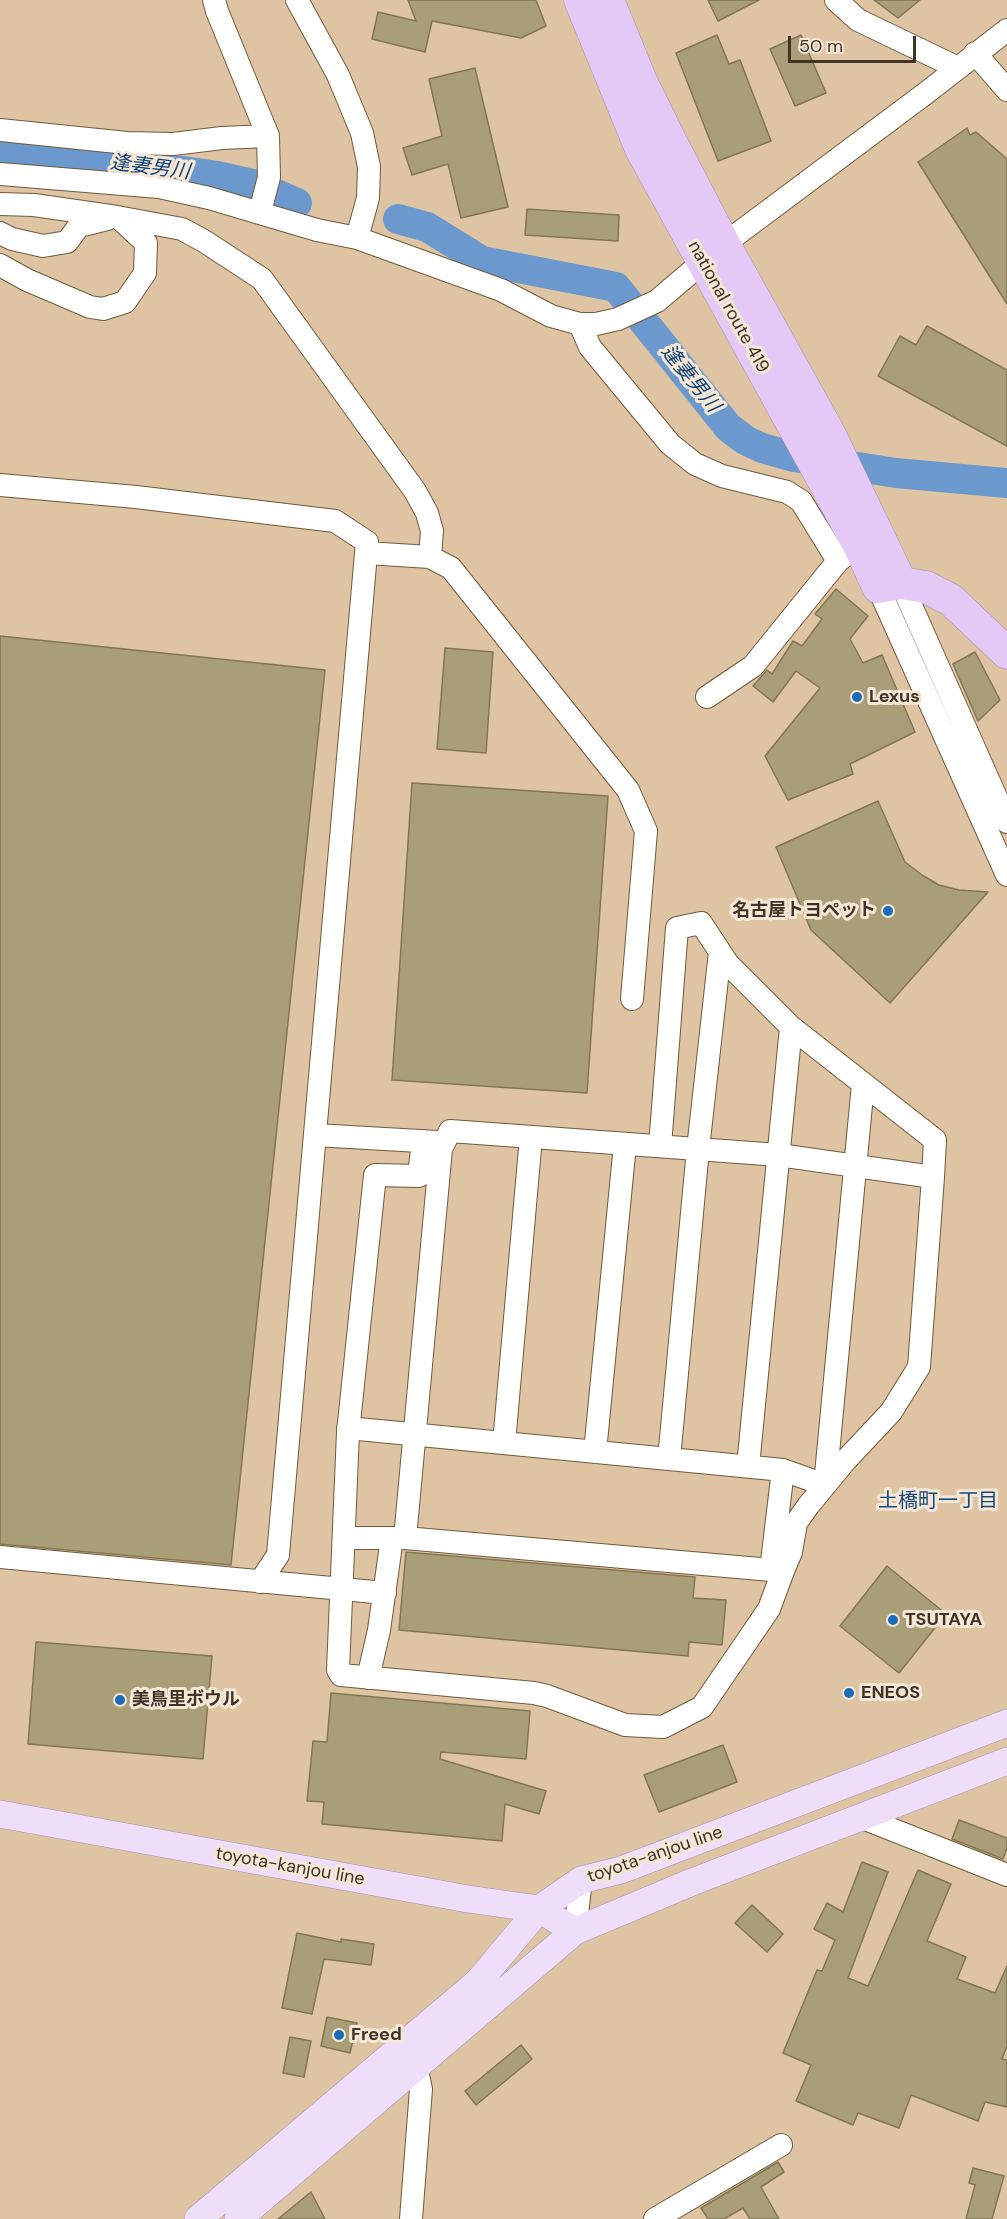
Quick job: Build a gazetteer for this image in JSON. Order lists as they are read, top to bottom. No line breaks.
{"streets":{"highway":["national route 419"],"main road":["toyota-anjou line","toyota-kanjou line"]},"crossings":[["toyota-anjou line","toyota-kanjou line"]],"districts":["土橋町一丁目"],"water":["逢妻男川"],"places":["Lexus","名古屋トヨペット","TSUTAYA","ENEOS","美鳥里ボウル","Freed"],"scale_bar":"50 m"}
